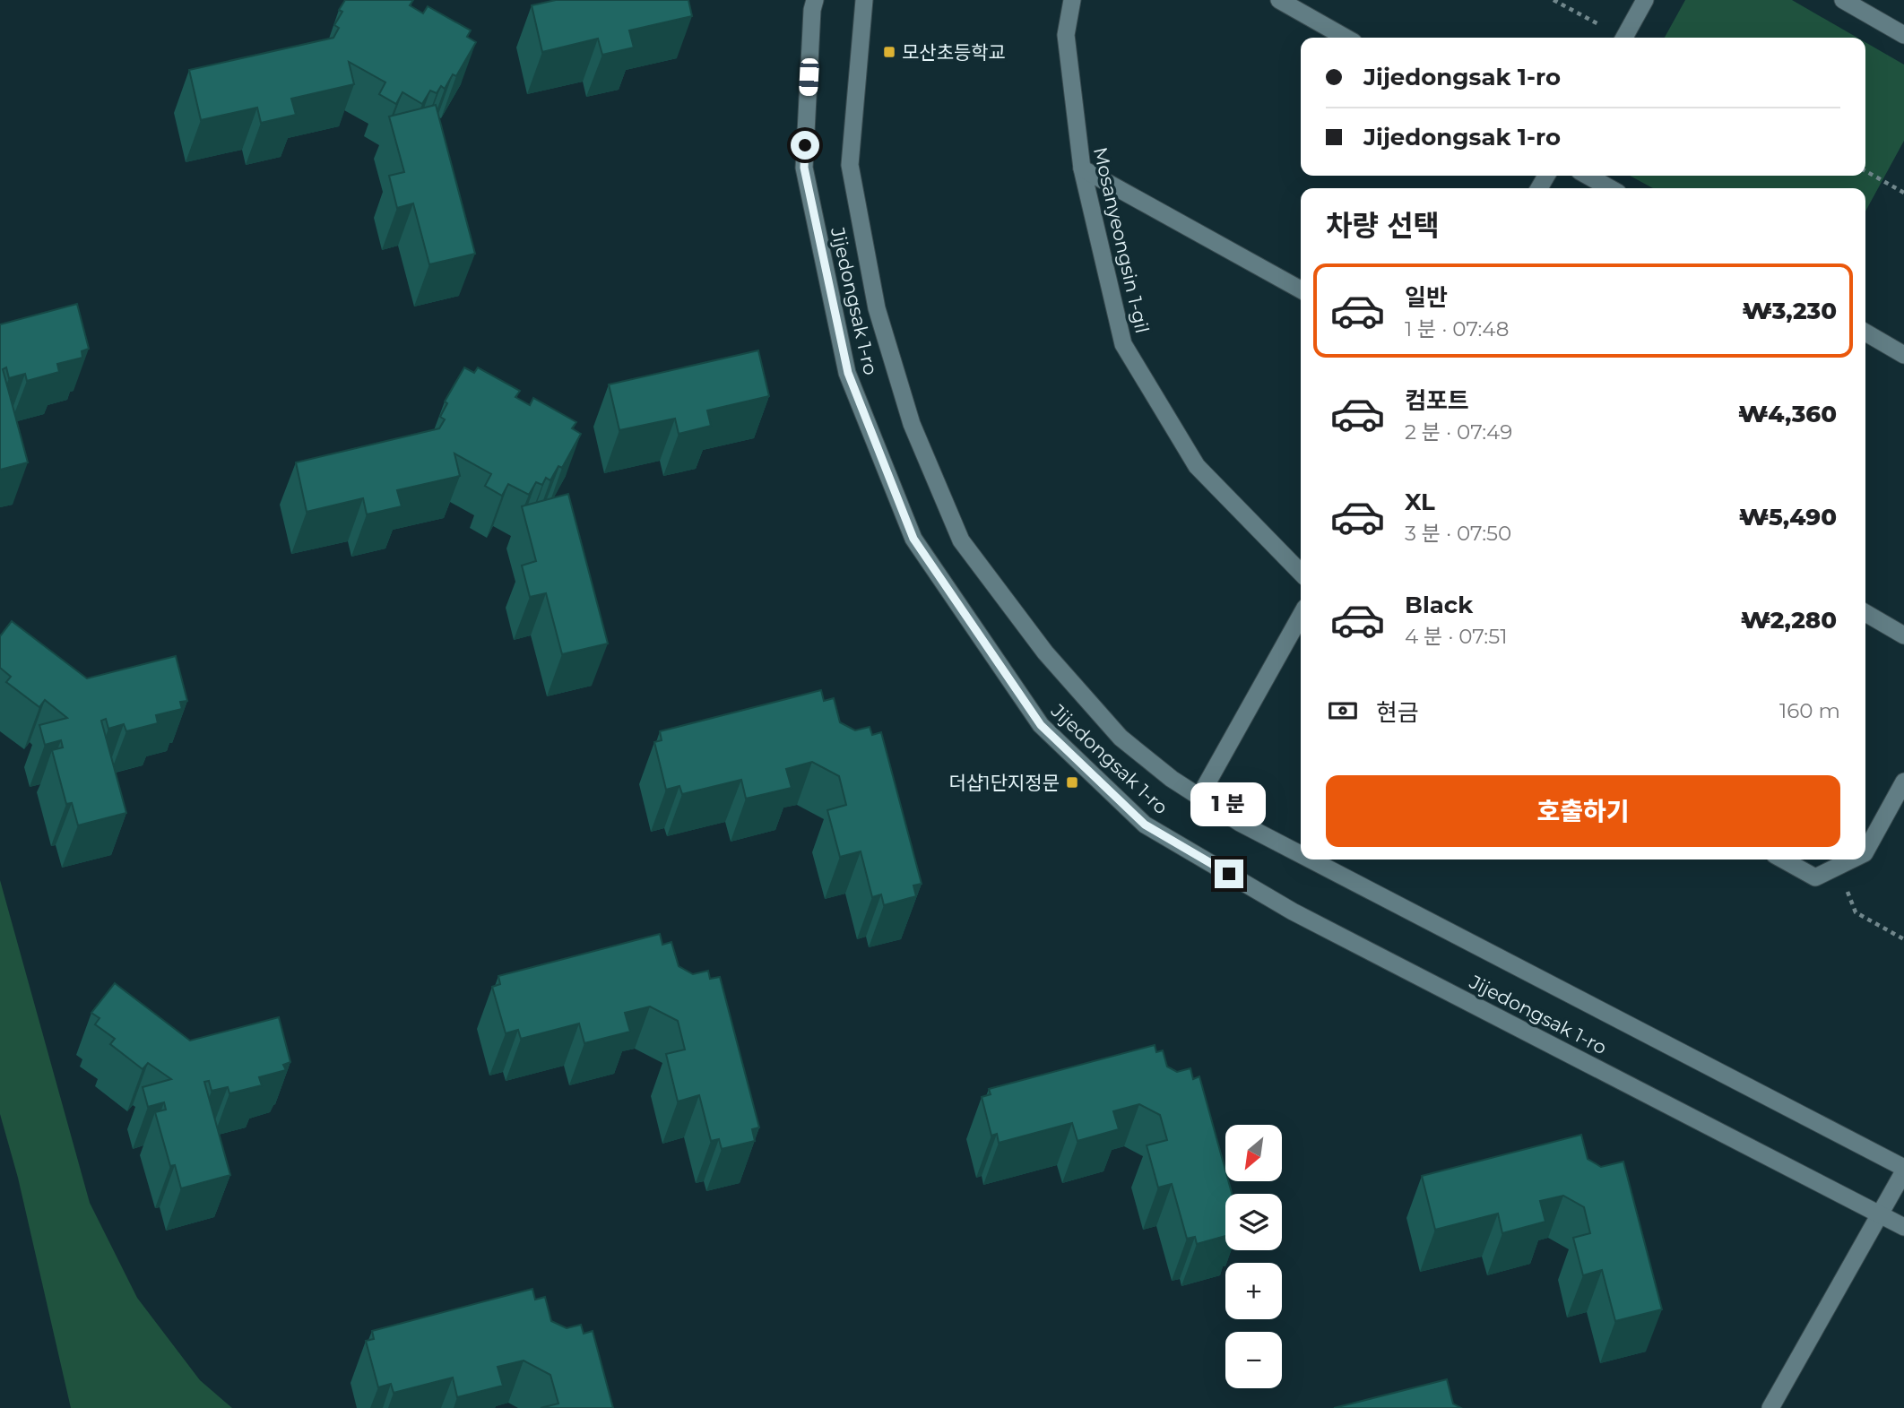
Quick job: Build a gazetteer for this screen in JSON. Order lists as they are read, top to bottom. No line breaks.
{"streets":{"street":["Mosanyeongsin 1-gil","Jijedongsak 1-ro"]},"places":{"transit":["모산초등학교","더샵1단지정문"]},"north":"bottom left","page":{"banner":["Jijedongsak 1-ro","Jijedongsak 1-ro"],"heading":"차량 선택","list":[{"name":"일반","note":"1 분 · 07:48","value":"₩3,230"},{"name":"컴포트","note":"2 분 · 07:49","value":"₩4,360"},{"name":"XL","note":"3 분 · 07:50","value":"₩5,490"},{"name":"Black","note":"4 분 · 07:51","value":"₩2,280"}],"pay":["현금","160 m"],"buttons":"호출하기","bubble":"1 분","map_buttons":["+","−"]}}
